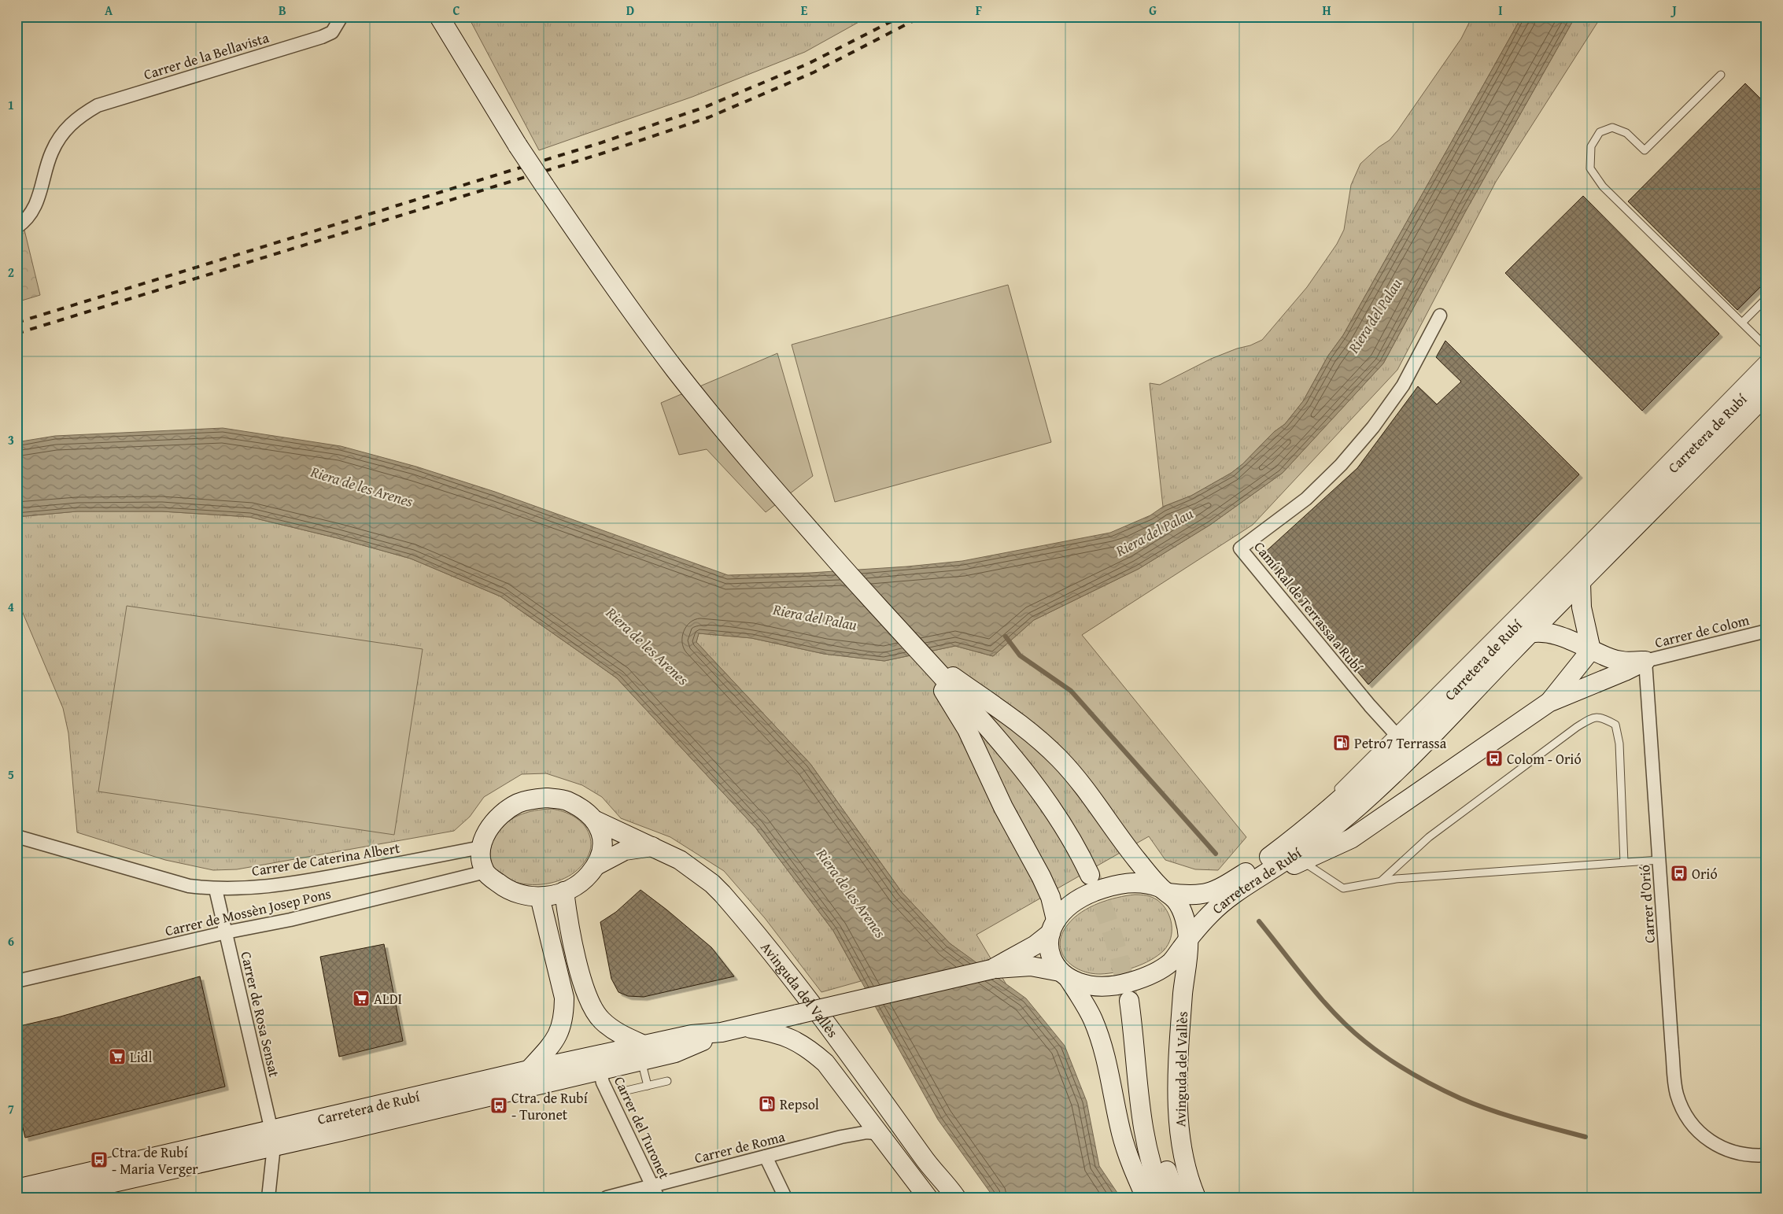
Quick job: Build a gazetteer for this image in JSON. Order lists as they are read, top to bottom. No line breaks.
{"streets":{"main road":["Carretera de Rubí","Avinguda del Vallès"],"street":["Carrer de la Bellavista","Camí Ral de Terrassa a Rubí","Carrer de Colom","Carrer de Caterina Albert","Carrer d'Orió","Carrer de Mossèn Josep Pons","Carrer de Rosa Sensat","Carrer del Turonet","Carrer de Roma"]},"crossings":[["Carretera de Rubí","Camí Ral de Terrassa a Rubí"],["Carretera de Rubí","Avinguda del Vallès"],["Carretera de Rubí","Carrer de Rosa Sensat"],["Carretera de Rubí","Carrer del Turonet"],["Carrer de Colom","Carrer d'Orió"],["Carrer de Caterina Albert","Carrer de Mossèn Josep Pons"],["Carrer de Caterina Albert","Avinguda del Vallès"],["Carrer de Caterina Albert","Carrer de Rosa Sensat"],["Carrer de Mossèn Josep Pons","Avinguda del Vallès"],["Carrer de Mossèn Josep Pons","Carrer de Rosa Sensat"],["Avinguda del Vallès","Carrer de Roma"],["Carrer del Turonet","Carrer de Roma"]],"water":["Riera del Palau","Riera de les Arenes"],"places":{"fuel station":["Petro7 Terrassa","Repsol"],"bus stop":["Colom - Orió","Orió","Ctra. de Rubí - Turonet","Ctra. de Rubí - Maria Verger"],"supermarket":["ALDI","Lidl"]},"grid":{"columns":["A","B","C","D","E","F","G","H","I","J"],"rows":["1","2","3","4","5","6","7"]}}
